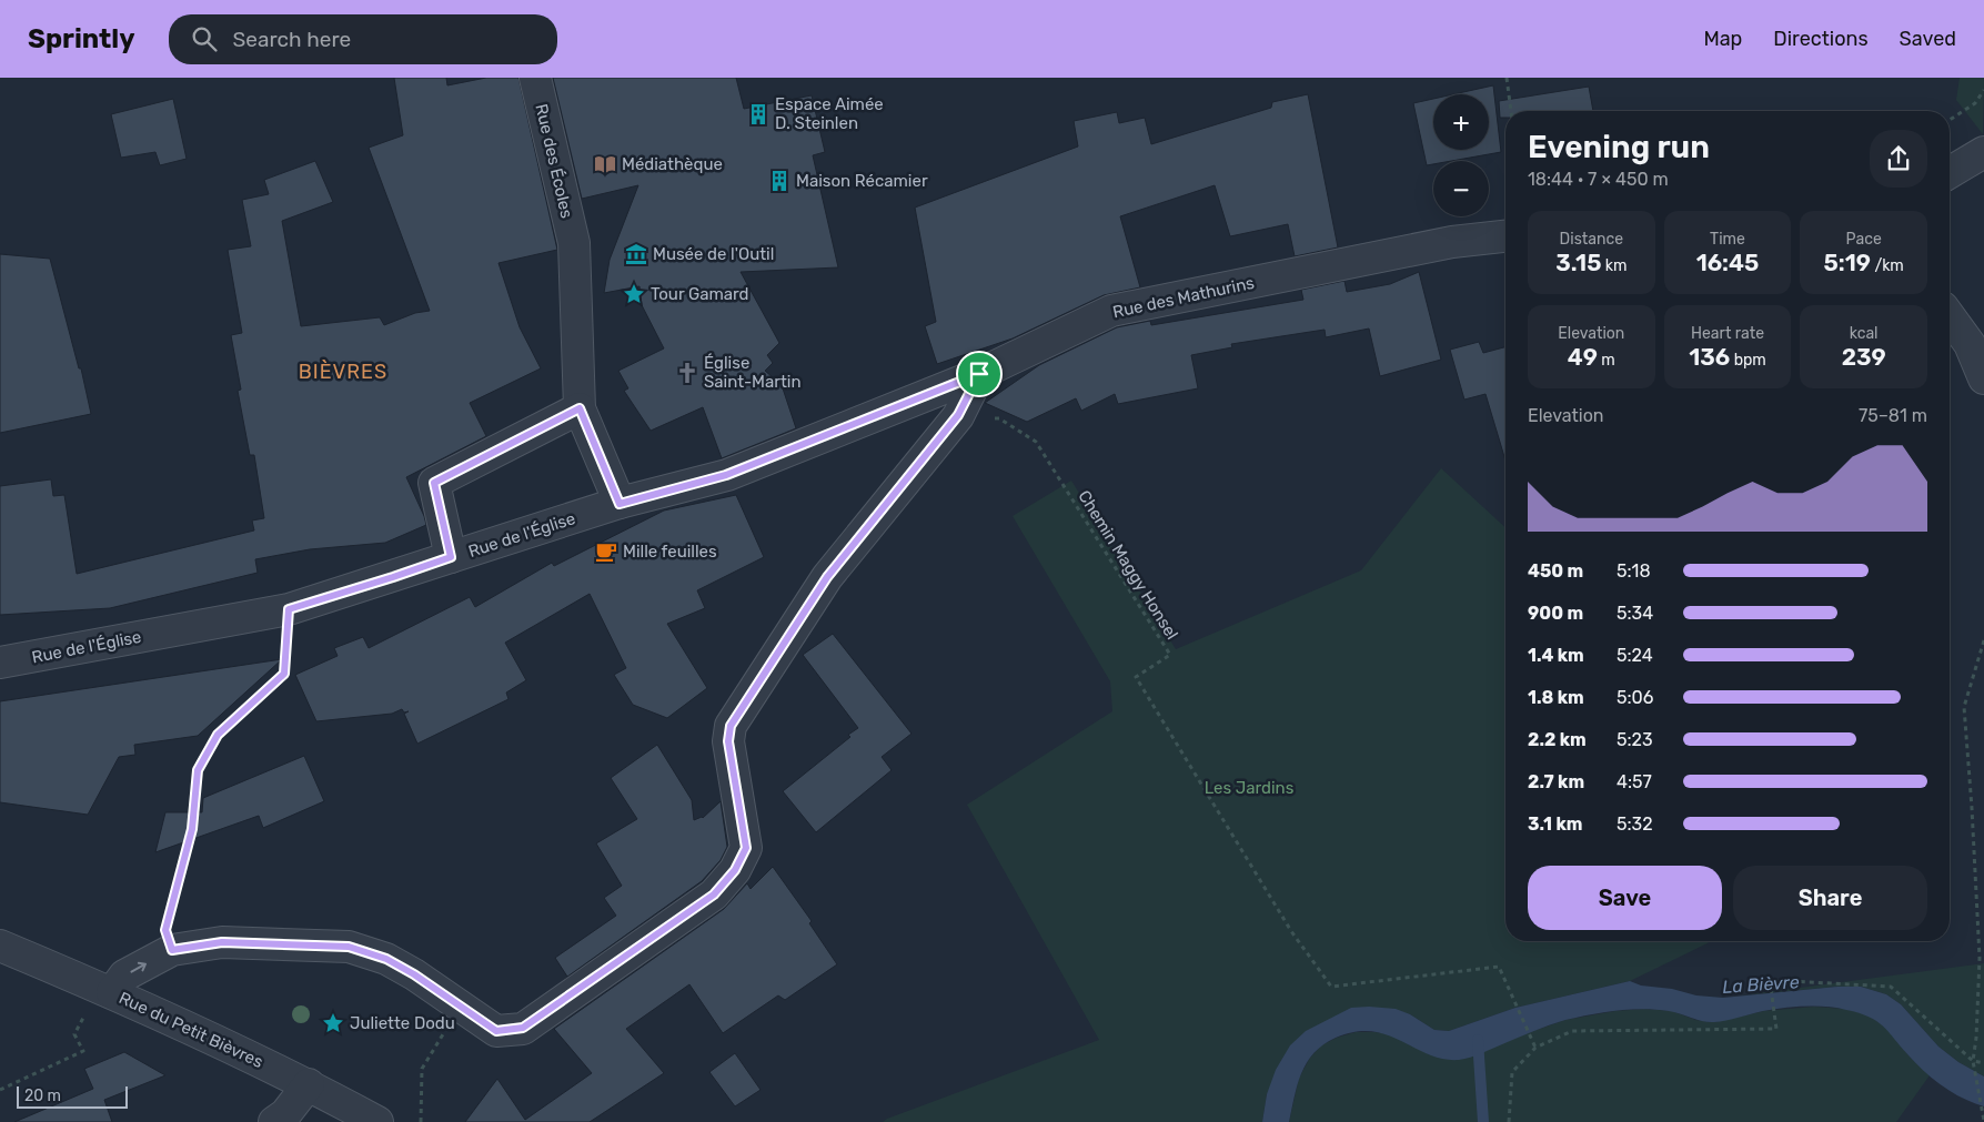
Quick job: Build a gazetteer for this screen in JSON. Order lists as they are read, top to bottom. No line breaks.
{"streets":{"street":["Rue des Écoles","Rue des Mathurins","Rue de l'Église","Rue du Petit Bièvres"],"path":["Chemin Maggy Honsel"]},"crossings":[["Rue des Mathurins","Rue de l'Église"]],"districts":["BIÈVRES"],"water":["La Bièvre"],"parks":["Les Jardins"],"places":{"building":["Espace Aimée D. Steinlen","Maison Récamier"],"library":["Médiathèque"],"museum":["Musée de l'Outil"],"place":["Tour Gamard","Juliette Dodu"],"church":["Église Saint-Martin"],"cafe":["Mille feuilles"]},"scale_bar":"20 m","page":{"header":"Sprintly","search":"Search here","nav":["Map","Directions","Saved"],"map_buttons":["+","−"],"heading":["Evening run","18:44 · 7 × 450 m"],"stats":[["Distance","3.15 km"],["Time","16:45"],["Pace","5:19 /km"],["Elevation","49 m"],["Heart rate","136 bpm"],["kcal","239"]],"chart":["Elevation","75–81 m"],"list":[{"name":"450 m","note":"5:18"},{"name":"900 m","note":"5:34"},{"name":"1.4 km","note":"5:24"},{"name":"1.8 km","note":"5:06"},{"name":"2.2 km","note":"5:23"},{"name":"2.7 km","note":"4:57"},{"name":"3.1 km","note":"5:32"}],"buttons":["Save","Share"],"scale":"20 m"}}
